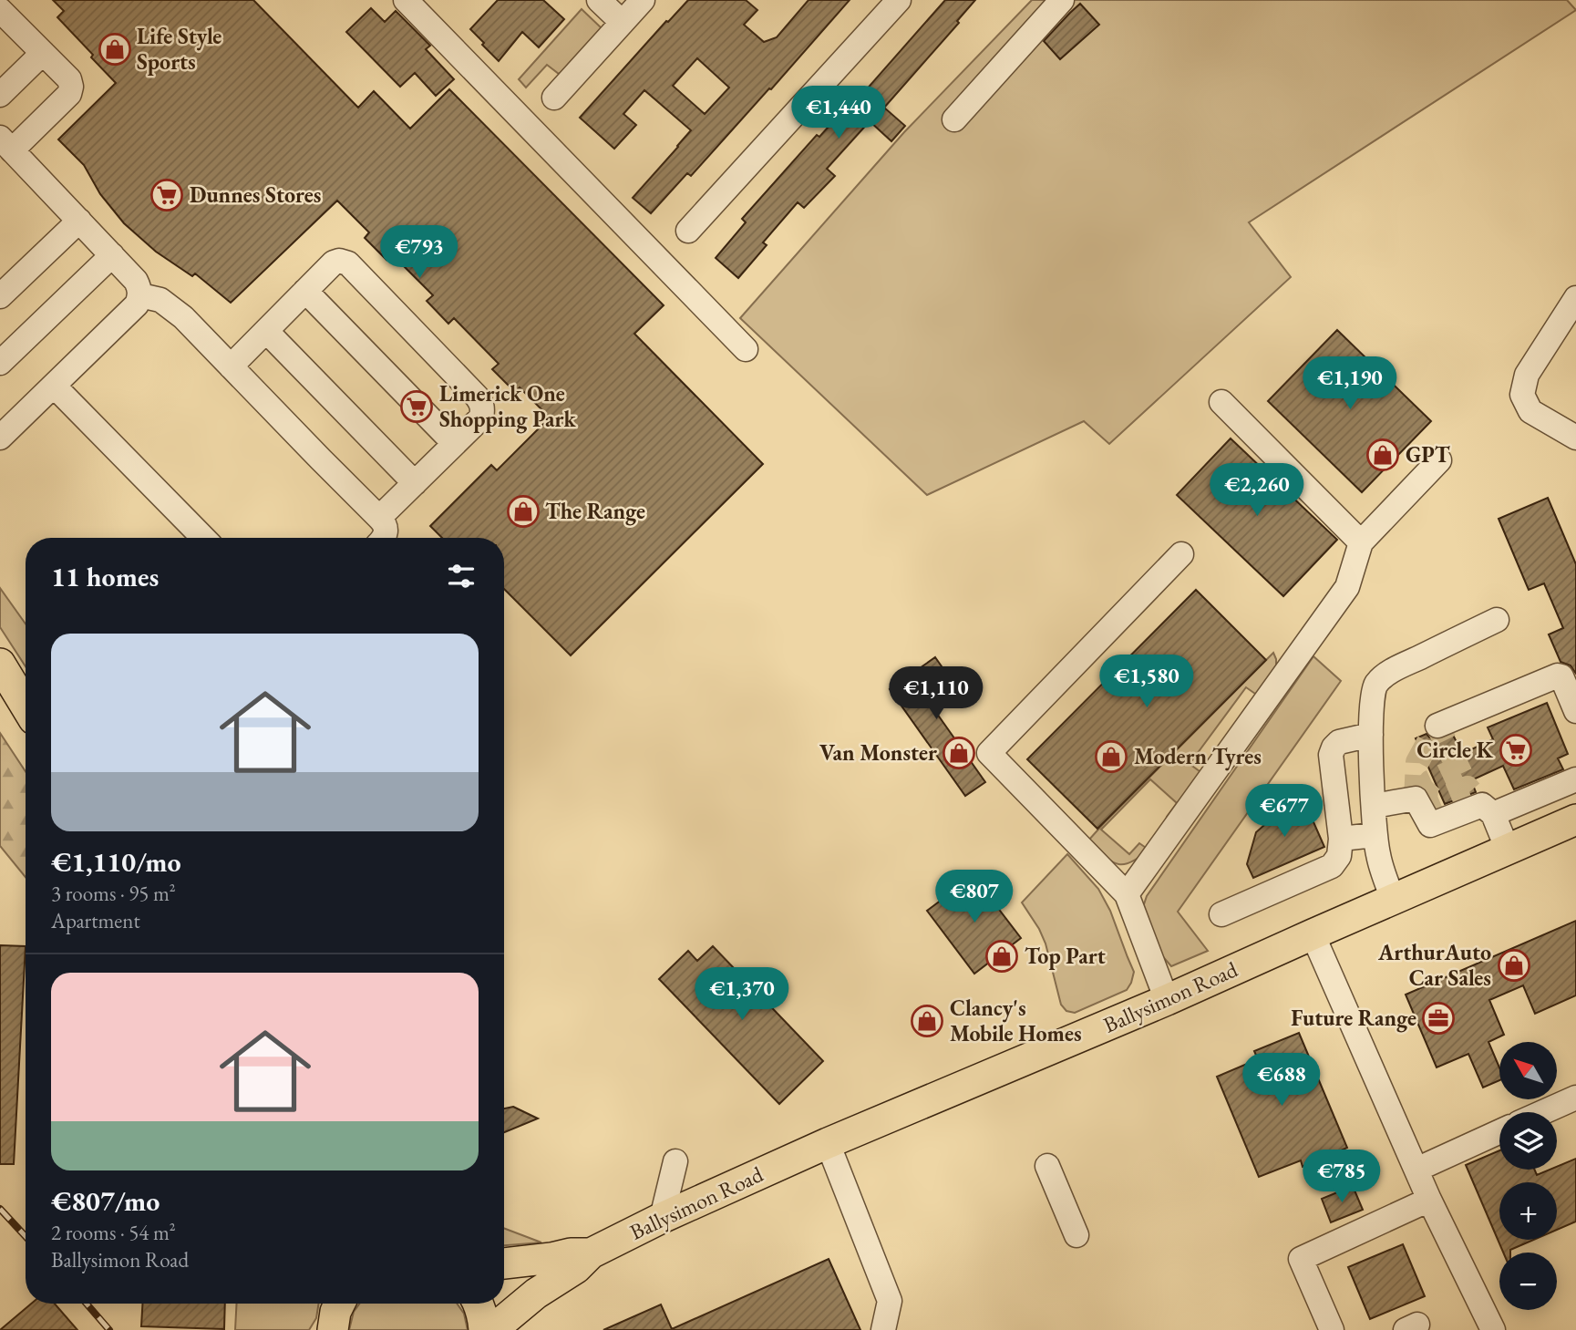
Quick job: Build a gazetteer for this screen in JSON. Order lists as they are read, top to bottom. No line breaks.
{"streets":{"main road":["Ballysimon Road"]},"places":{"shop":["Life Style Sports","GPT","The Range","Van Monster","Modern Tyres","Top Part","ArthurAuto Car Sales","Clancy's Mobile Homes"],"supermarket":["Dunnes Stores","Limerick One Shopping Park","Circle K"],"office":["Future Range"]},"north":"top left","page":{"price":["€1,440","€793","€1,190","€2,260","€1,580","€1,110","€677","€807","€1,370","€688","€785"],"heading":"11 homes","list":[{"name":"€1,110/mo","note":"3 rooms · 95 m² · Apartment"},{"name":"€807/mo","note":"2 rooms · 54 m² · Ballysimon Road"}],"map_buttons":["+","−"]}}
